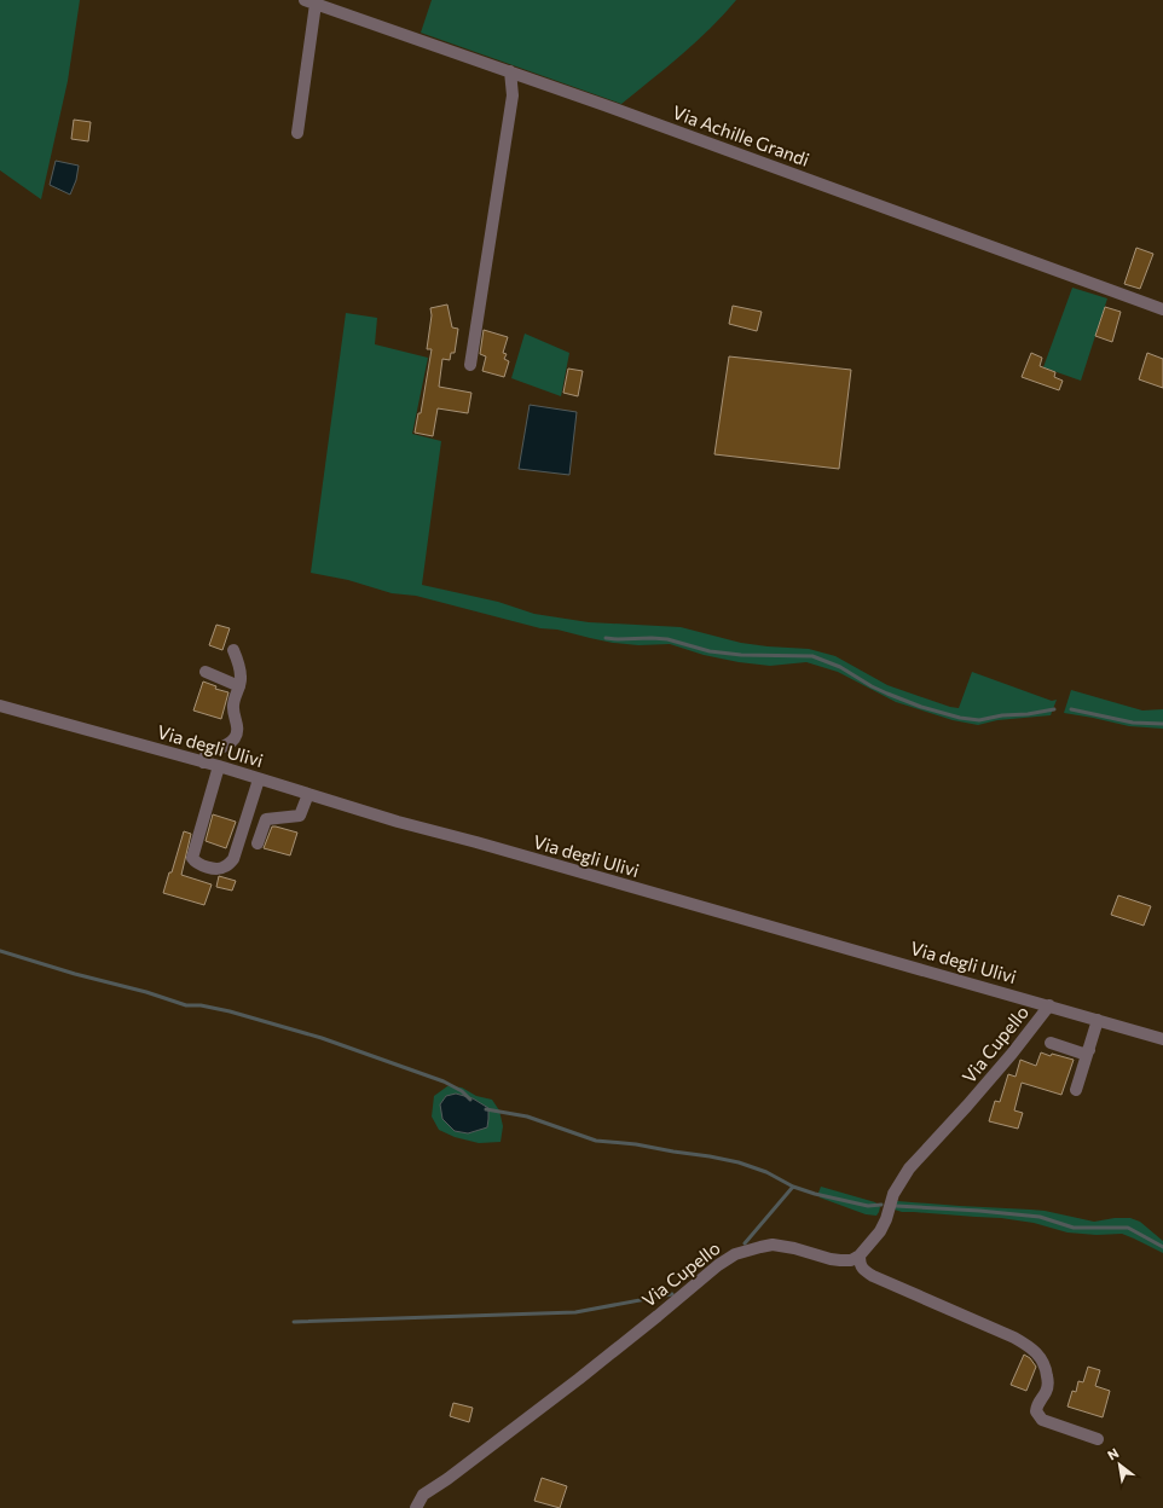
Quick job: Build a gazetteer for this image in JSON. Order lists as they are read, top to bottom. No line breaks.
{"streets":{"street":["Via Achille Grandi","Via degli Ulivi","Via Cupello"]},"crossings":[["Via degli Ulivi","Via Cupello"]],"north":"top left"}
